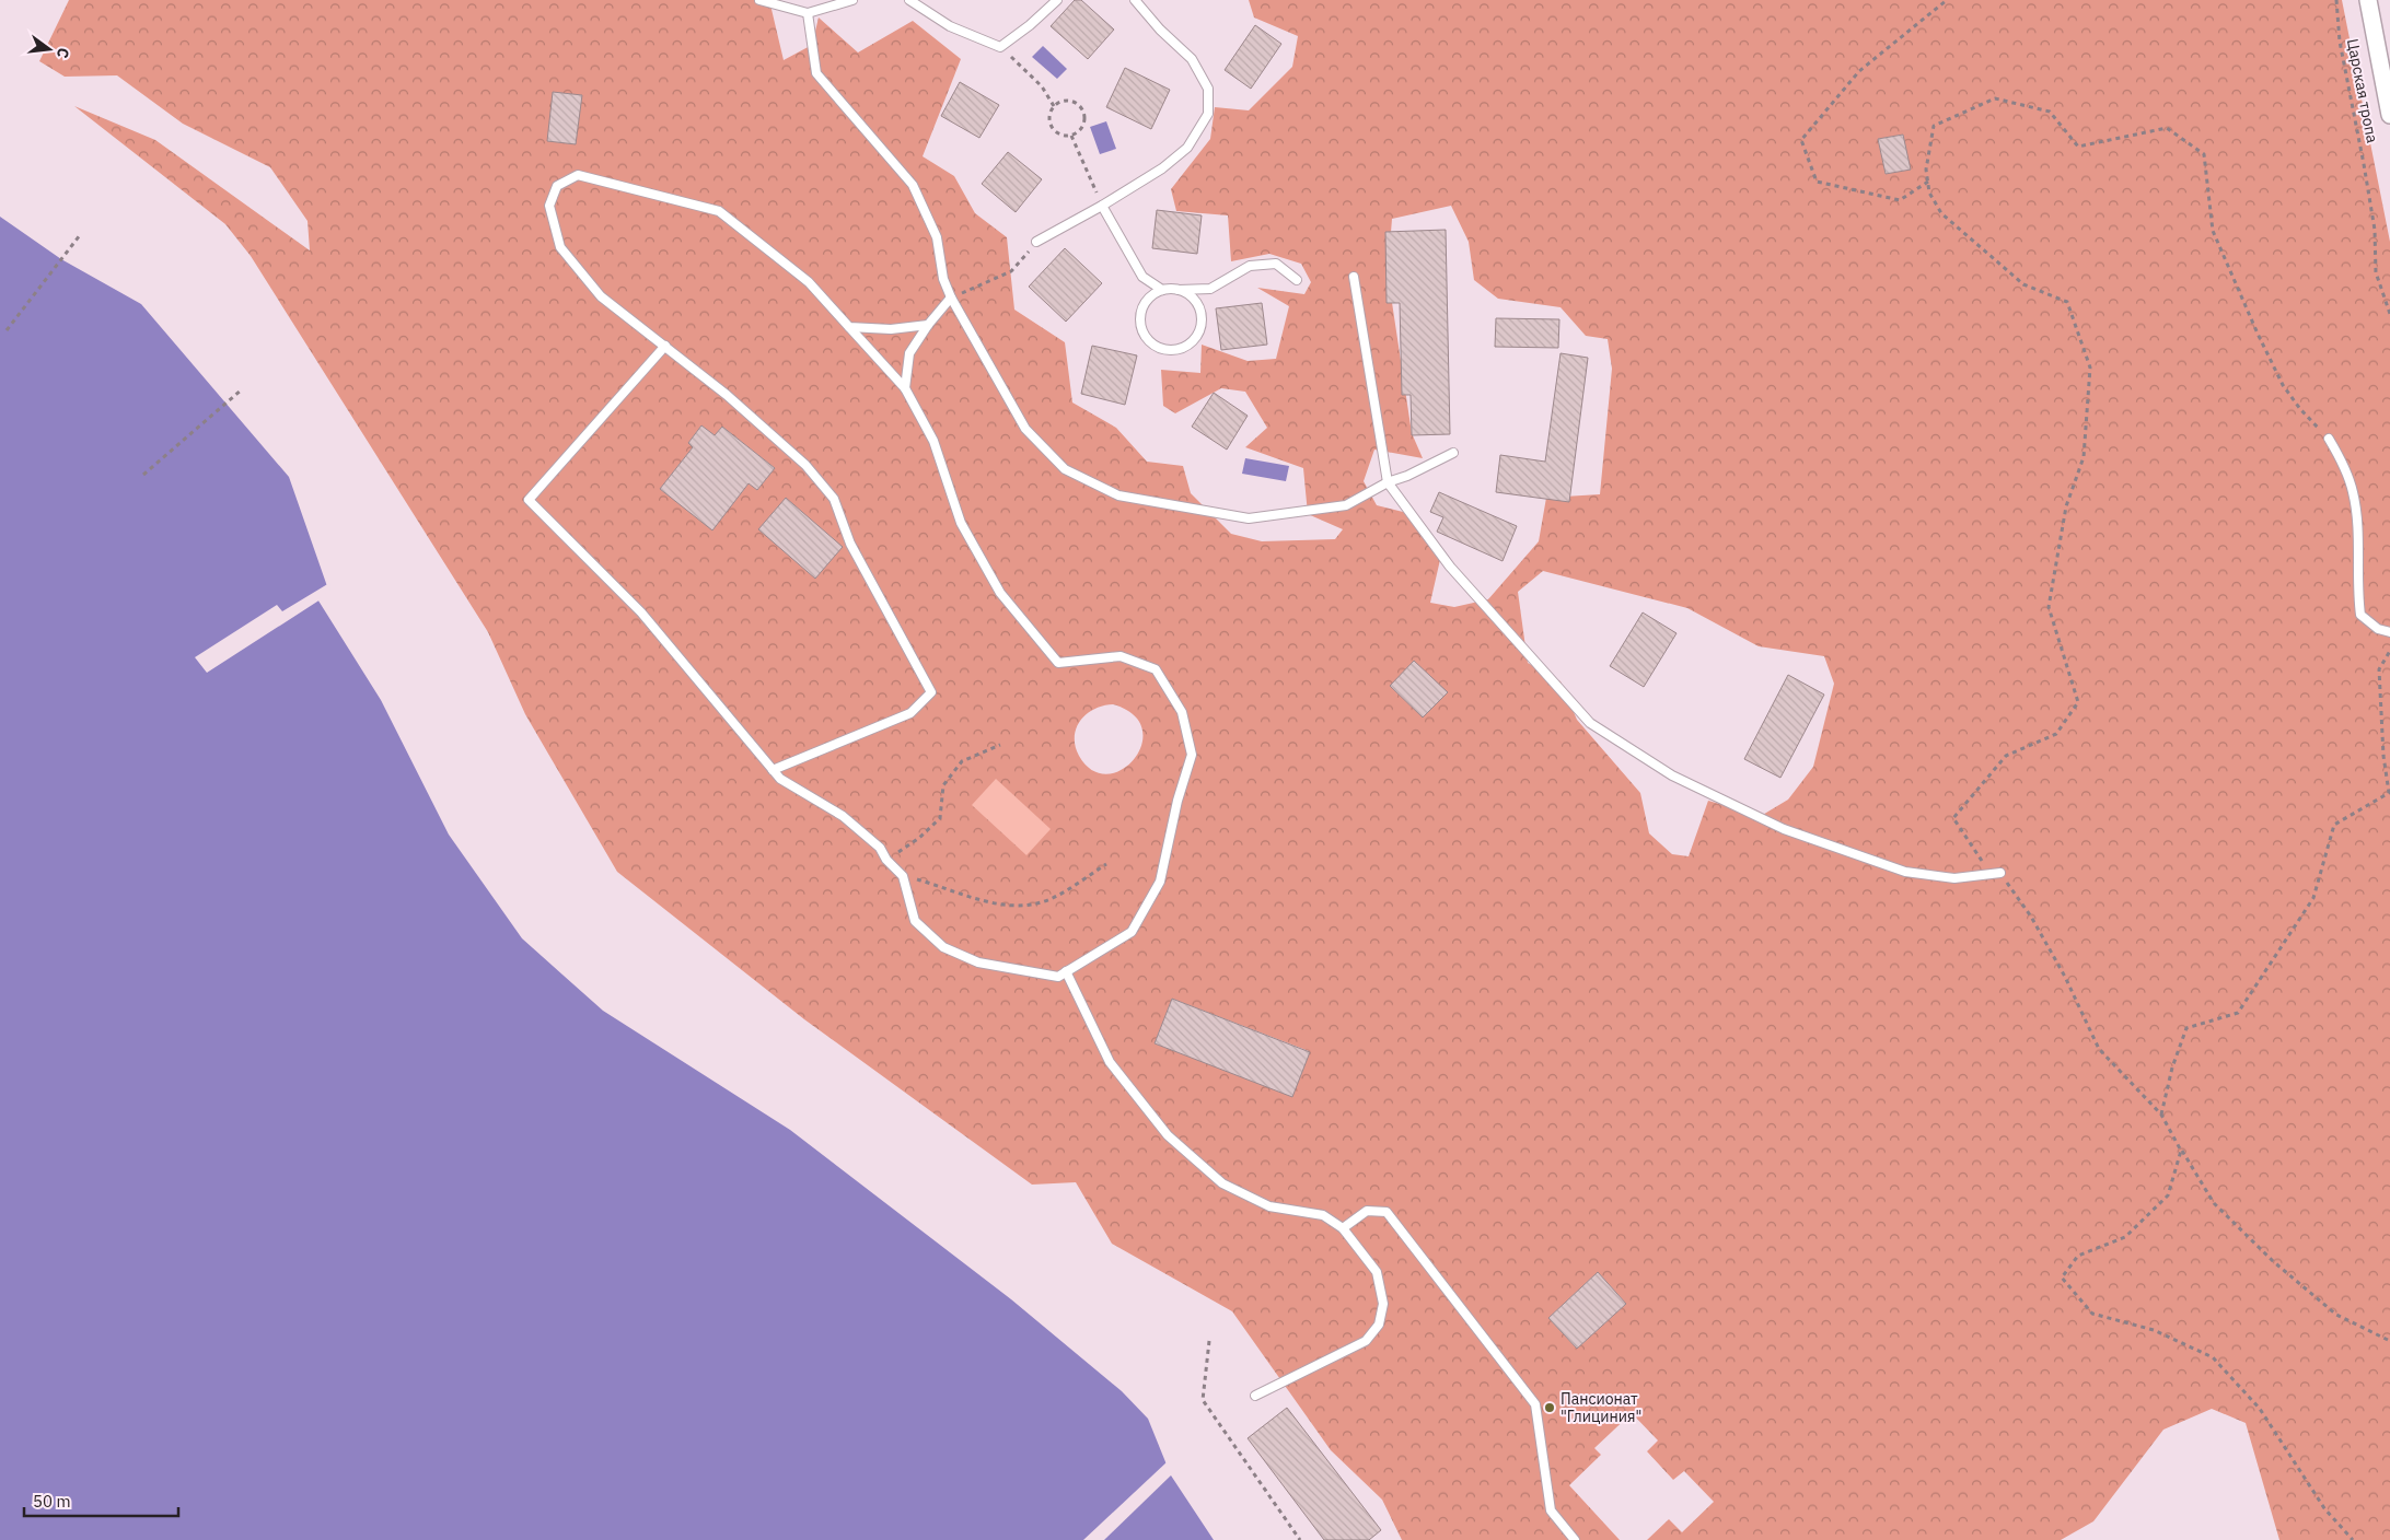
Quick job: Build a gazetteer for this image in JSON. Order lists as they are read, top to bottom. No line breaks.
{"streets":{"path":["Царская тропа"]},"places":["Пансионат \"Глициния\""],"scale_bar":"50 m","north":"right"}
